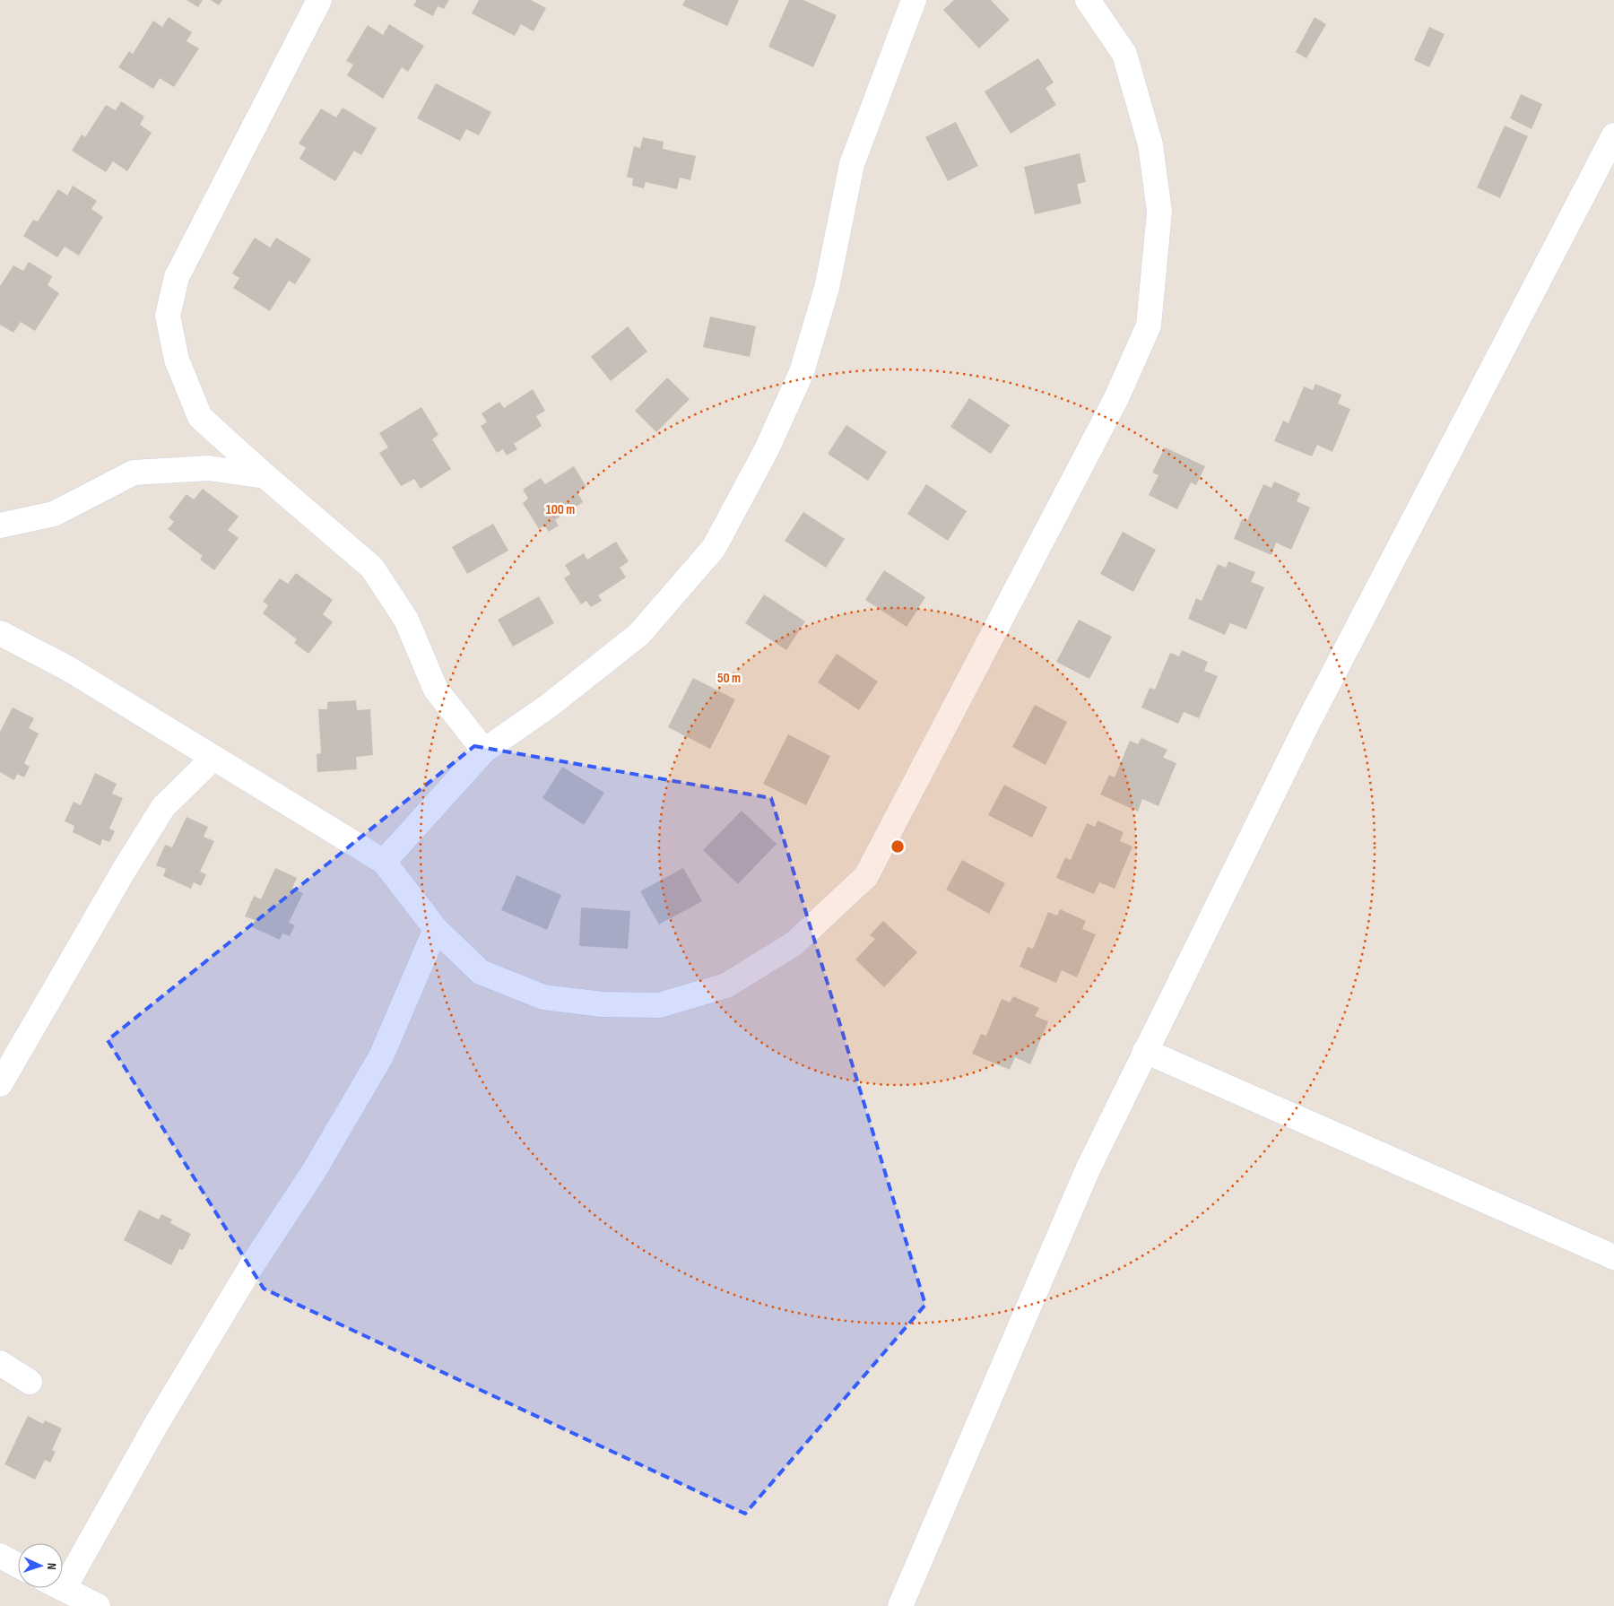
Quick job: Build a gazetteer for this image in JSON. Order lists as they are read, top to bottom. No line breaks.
{"north":"right","rings":["100 m","50 m"]}
